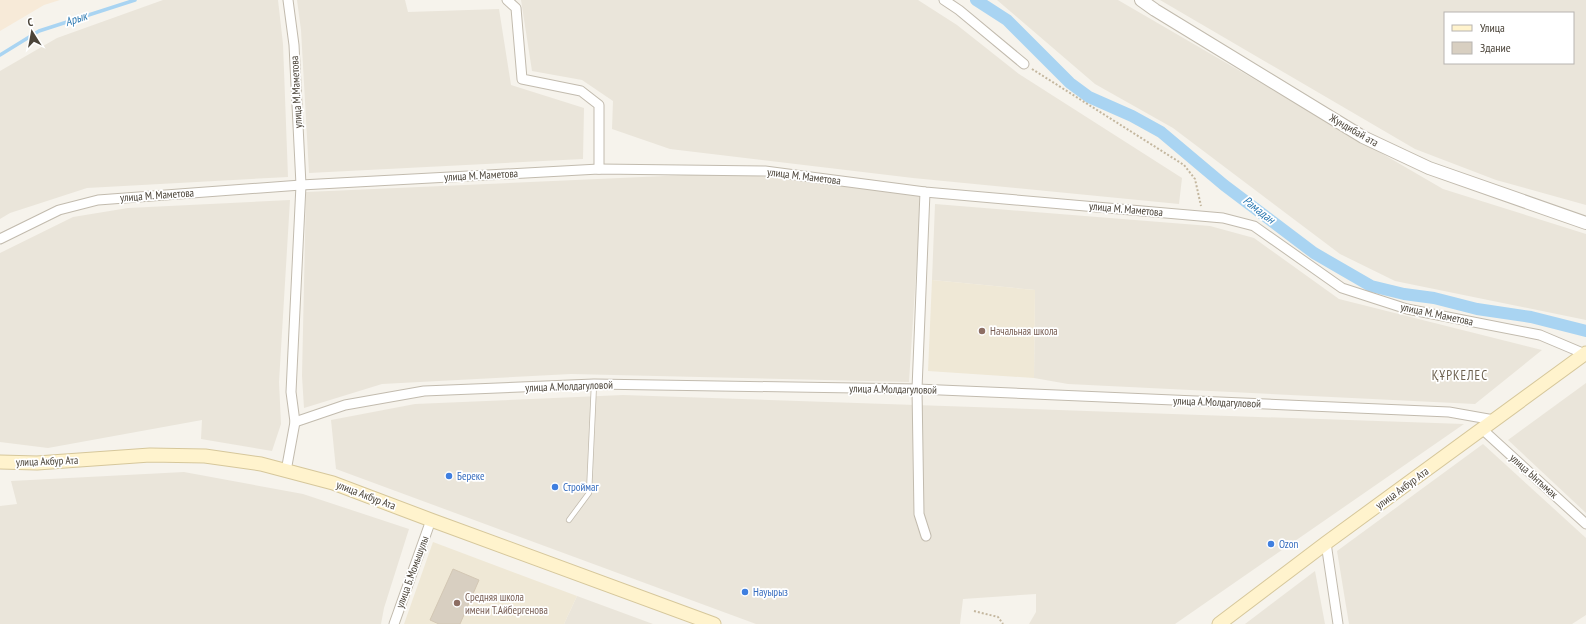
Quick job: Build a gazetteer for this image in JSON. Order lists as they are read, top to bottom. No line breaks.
{"streets":{"main road":["улица Акбур Ата"],"street":["улица М.Маметова","Жундибай ата","улица М. Маметова","улица А.Молдагуловой","улица Ынтымак","улица Б.Момышулы"]},"crossings":[["улица М.Маметова","улица М. Маметова"],["улица М. Маметова","улица Акбур Ата"],["улица А.Молдагуловой","улица Акбур Ата"],["улица Акбур Ата","улица Ынтымак"],["улица Акбур Ата","улица Б.Момышулы"]],"districts":["ҚҰРКЕЛЕС"],"water":["Арык","Рамадан"],"places":["Начальная школа","Береке","Строймаг","Ozon","Науырыз","Средняя школа имени Т.Айбергенова"],"legend":["Улица","Здание"],"north":"top"}
